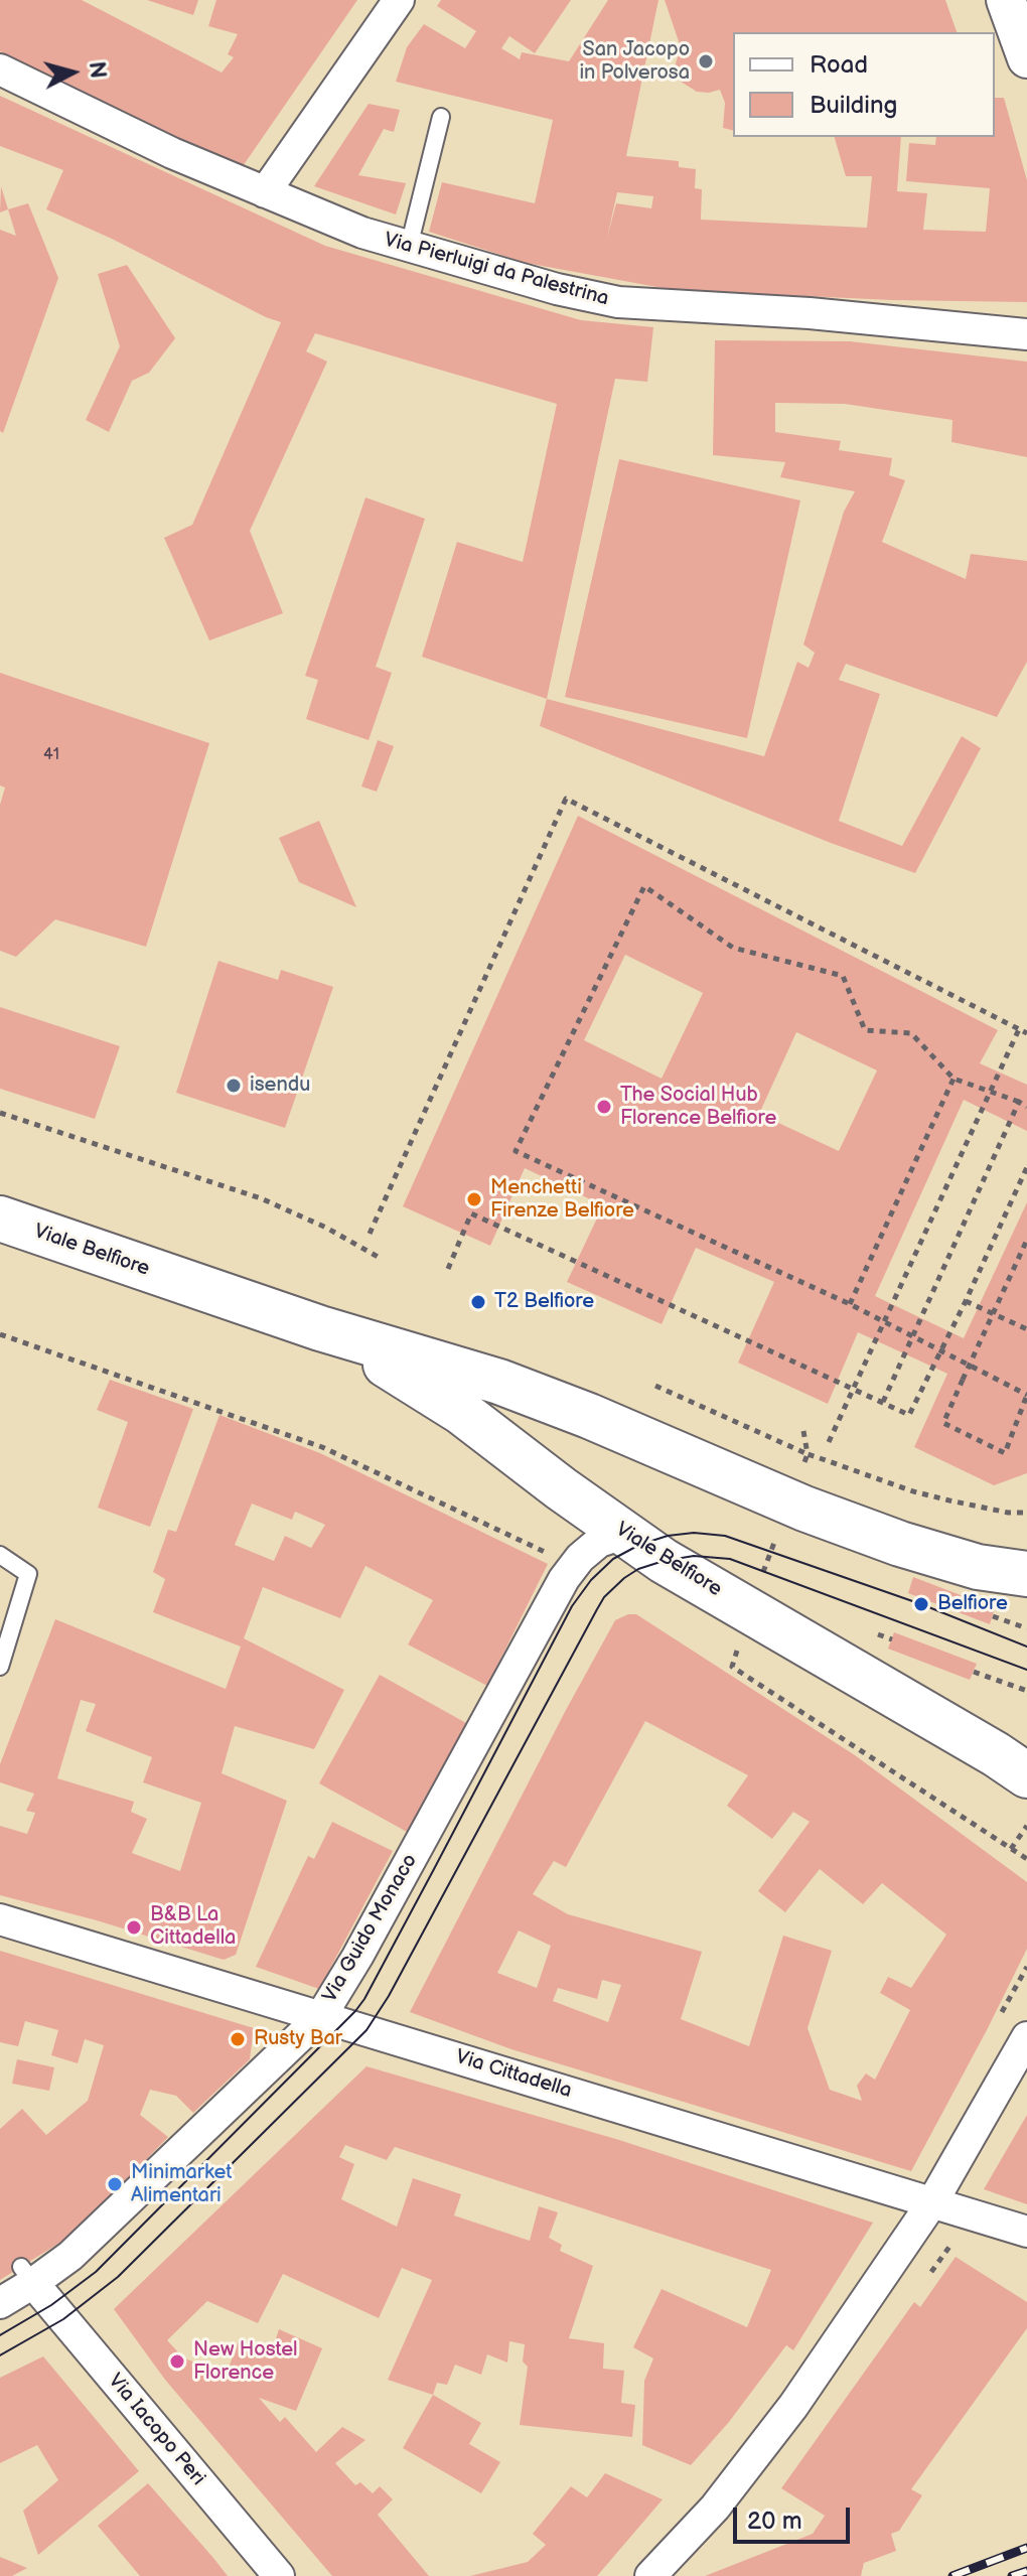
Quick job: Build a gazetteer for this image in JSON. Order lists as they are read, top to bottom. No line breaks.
{"streets":{"main road":["Viale Belfiore"],"street":["Via Pierluigi da Palestrina","Via Guido Monaco","Via Cittadella","Via Iacopo Peri"]},"crossings":[["Viale Belfiore","Via Guido Monaco"],["Via Guido Monaco","Via Cittadella"],["Via Guido Monaco","Via Iacopo Peri"]],"places":["San Jacopo in Polverosa","isendu","The Social Hub Florence Belfiore","Menchetti Firenze Belfiore","T2 Belfiore","Belfiore","B&B La Cittadella","Rusty Bar","Minimarket Alimentari","New Hostel Florence"],"house_numbers":["41"],"legend":["Road","Building"],"scale_bar":"20 m","north":"right"}
